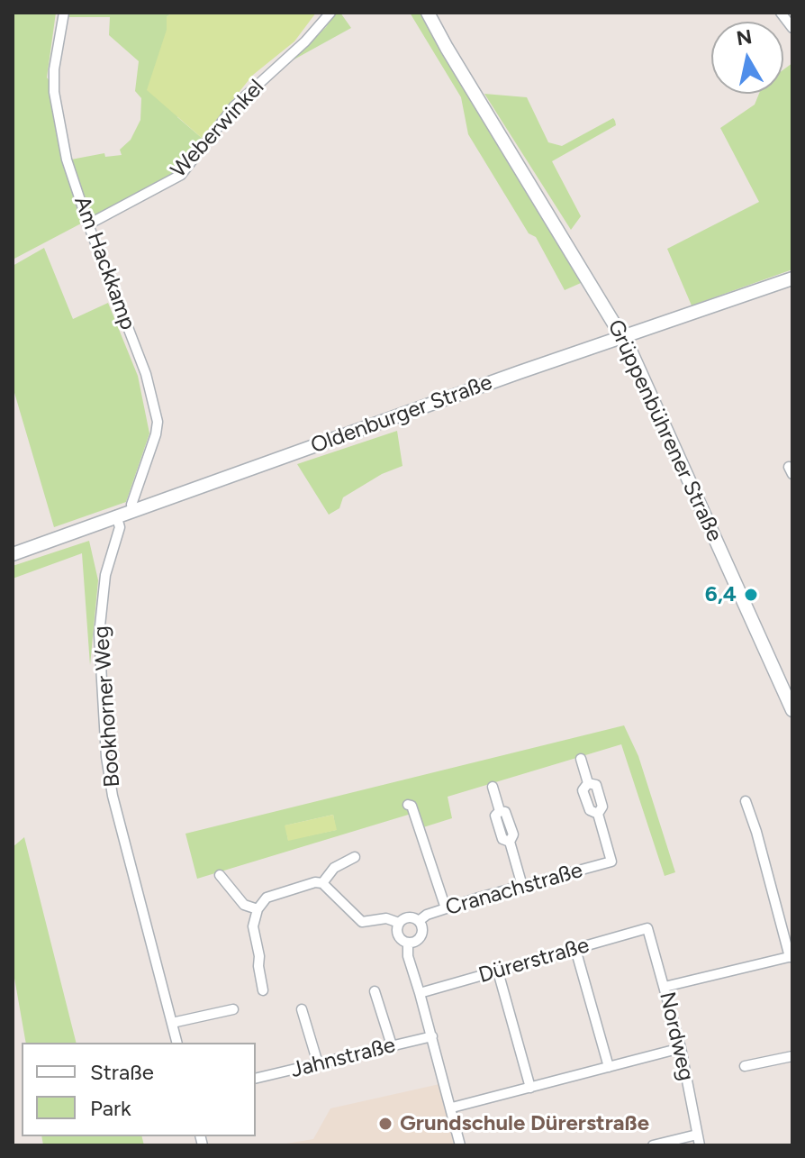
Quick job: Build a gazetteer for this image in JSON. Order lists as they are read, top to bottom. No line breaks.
{"streets":{"street":["Weberwinkel","Am Hackkamp","Oldenburger Straße","Grüppenbührener Straße","Bookhorner Weg","Cranachstraße","Dürerstraße","Nordweg","Jahnstraße"]},"crossings":[["Weberwinkel","Am Hackkamp"],["Am Hackkamp","Oldenburger Straße"],["Oldenburger Straße","Grüppenbührener Straße"],["Oldenburger Straße","Bookhorner Weg"],["Dürerstraße","Nordweg"]],"places":["6,4","Grundschule Dürerstraße"],"legend":["Straße","Park"],"north":"top"}
